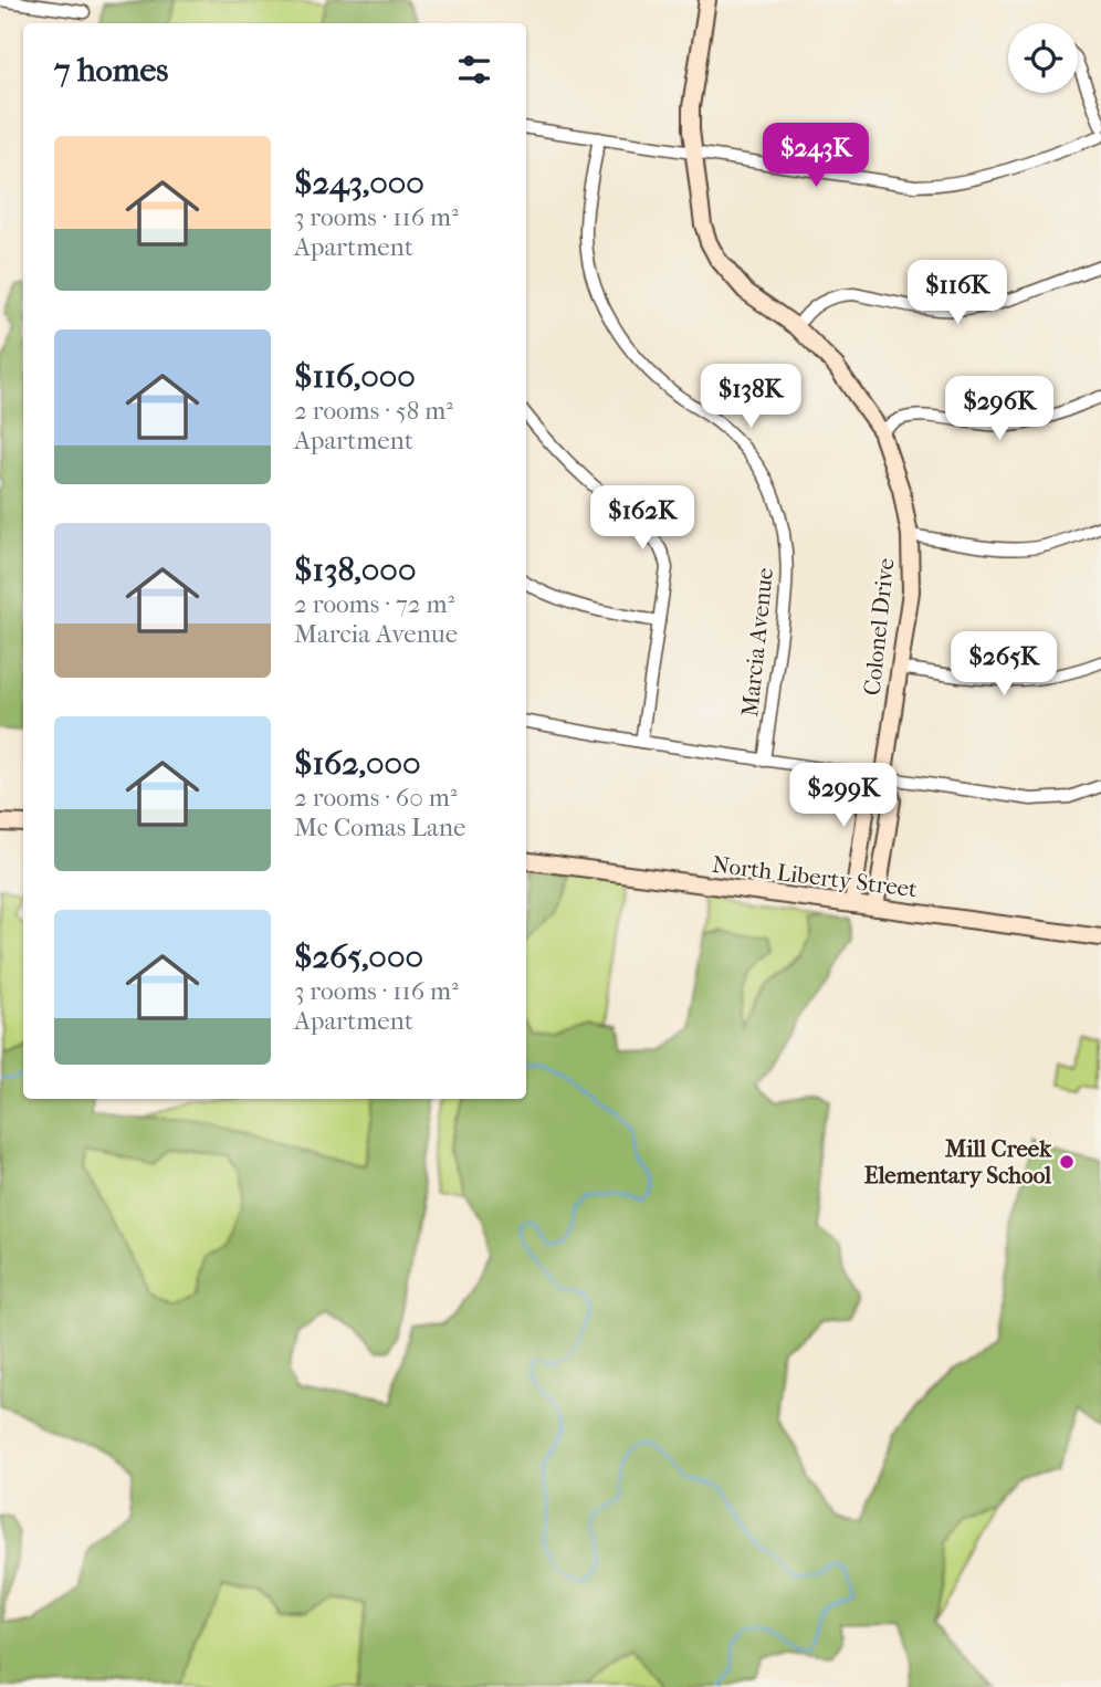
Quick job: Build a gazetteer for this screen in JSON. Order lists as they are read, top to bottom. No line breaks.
{"streets":{"street":["Colonel Drive","Marcia Avenue","North Liberty Street"]},"crossings":[["Colonel Drive","North Liberty Street"]],"places":["Mill Creek Elementary School"],"page":{"heading":"7 homes","list":[{"name":"$243,000","note":"3 rooms · 116 m² · Apartment"},{"name":"$116,000","note":"2 rooms · 58 m² · Apartment"},{"name":"$138,000","note":"2 rooms · 72 m² · Marcia Avenue"},{"name":"$162,000","note":"2 rooms · 60 m² · Mc Comas Lane"},{"name":"$265,000","note":"3 rooms · 116 m² · Apartment"}],"price":["$243K","$116K","$138K","$296K","$162K","$265K","$299K"]}}
